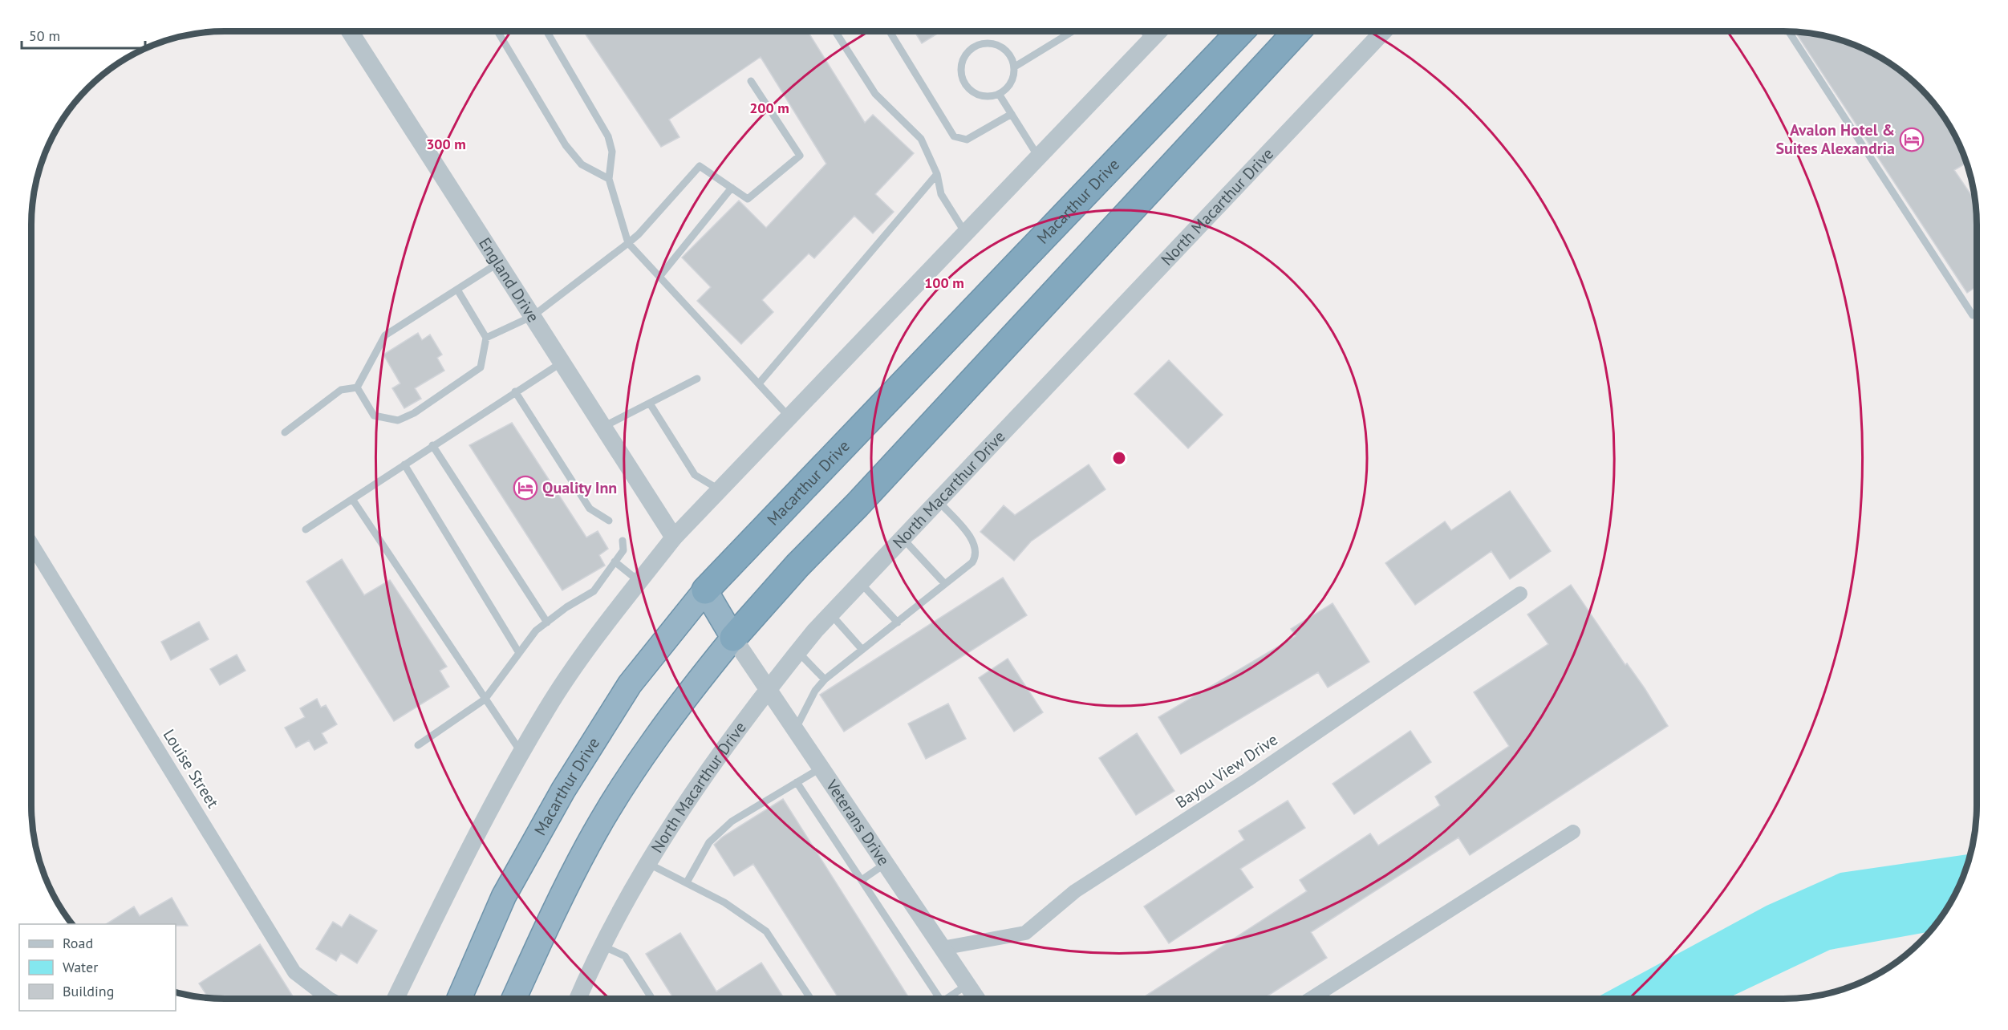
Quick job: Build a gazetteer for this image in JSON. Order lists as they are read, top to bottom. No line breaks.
{"streets":{"highway":["Macarthur Drive"],"street":["North Macarthur Drive","England Drive","Louise Street","Bayou View Drive","Veterans Drive"]},"crossings":[["North Macarthur Drive","Veterans Drive"],["Bayou View Drive","Veterans Drive"]],"places":{"hotel":["Avalon Hotel & Suites Alexandria","Quality Inn"]},"legend":["Road","Water","Building"],"scale_bar":"50 m","rings":["200 m","300 m","100 m"]}
